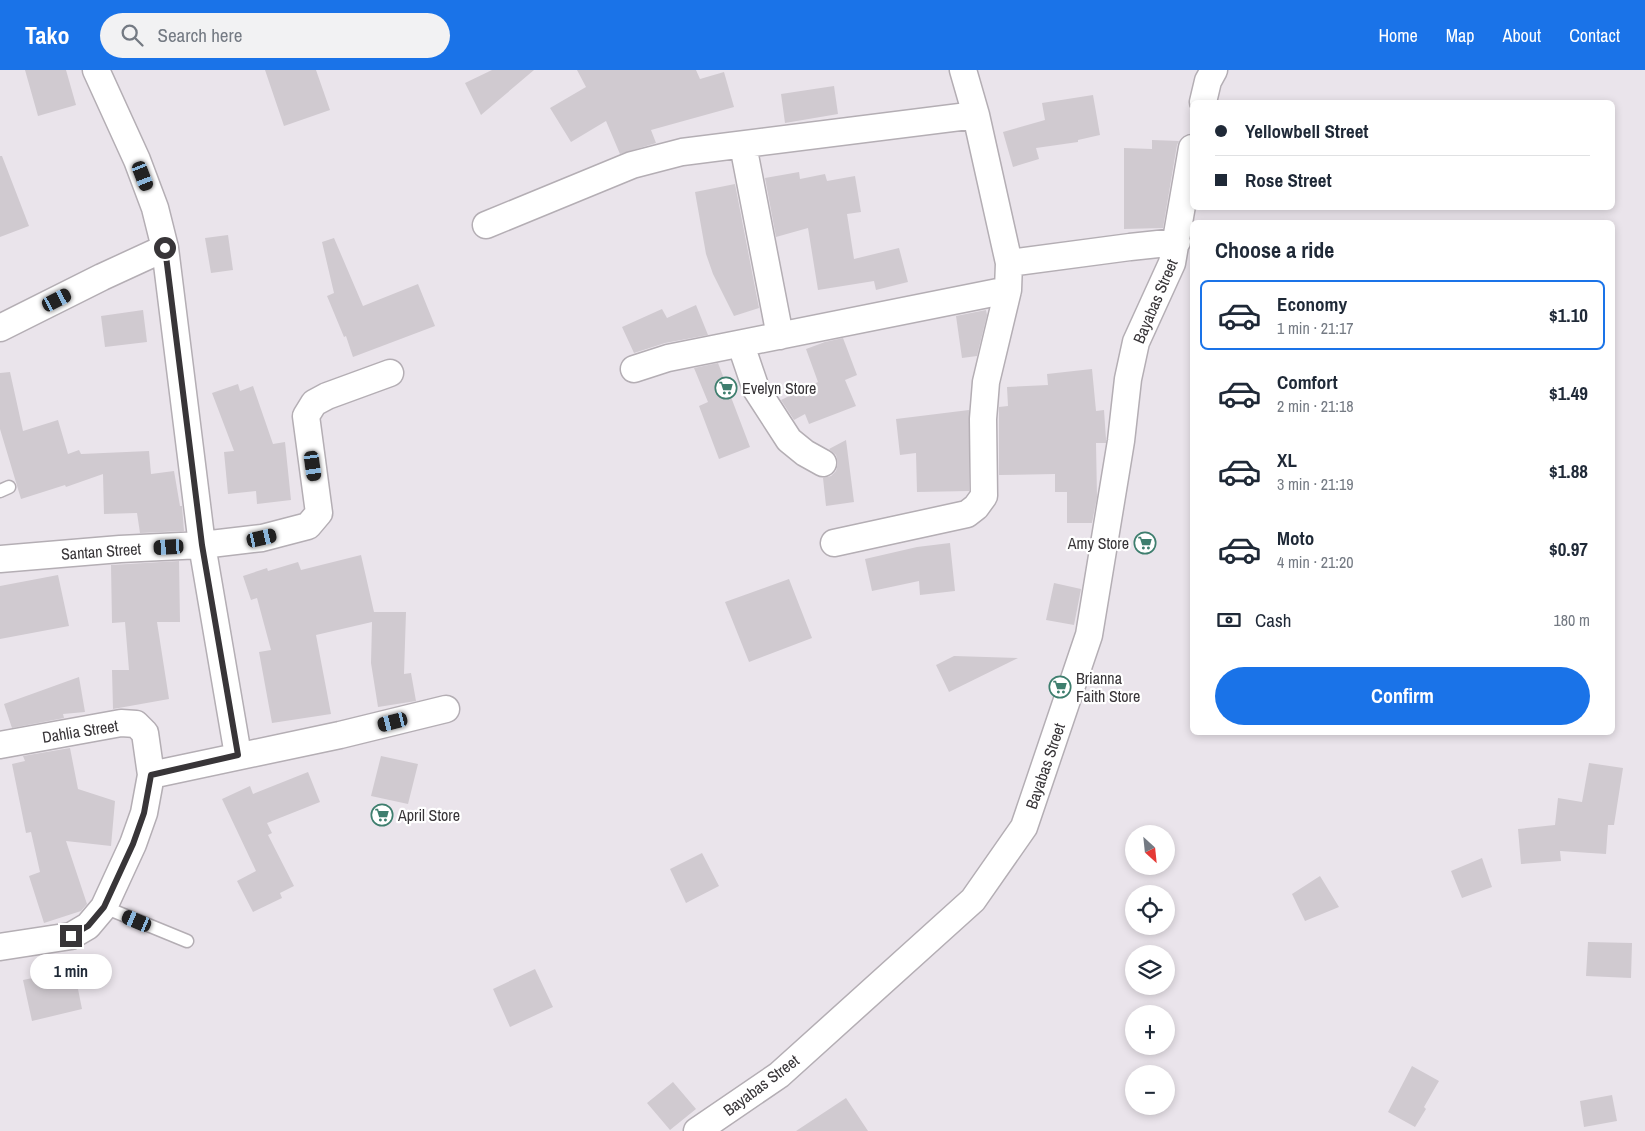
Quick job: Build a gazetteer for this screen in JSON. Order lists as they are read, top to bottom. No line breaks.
{"streets":{"street":["Bayabas Street","Santan Street","Dahlia Street"]},"places":{"supermarket":["Evelyn Store","Amy Store","Brianna Faith Store","April Store"]},"north":"bottom right","page":{"header":"Tako","search":"Search here","nav":["Home","Map","About","Contact"],"banner":["Yellowbell Street","Rose Street"],"heading":"Choose a ride","list":[{"name":"Economy","note":"1 min · 21:17","value":"$1.10"},{"name":"Comfort","note":"2 min · 21:18","value":"$1.49"},{"name":"XL","note":"3 min · 21:19","value":"$1.88"},{"name":"Moto","note":"4 min · 21:20","value":"$0.97"}],"pay":["Cash","180 m"],"buttons":"Confirm","map_buttons":["+","−"],"bubble":"1 min"}}
